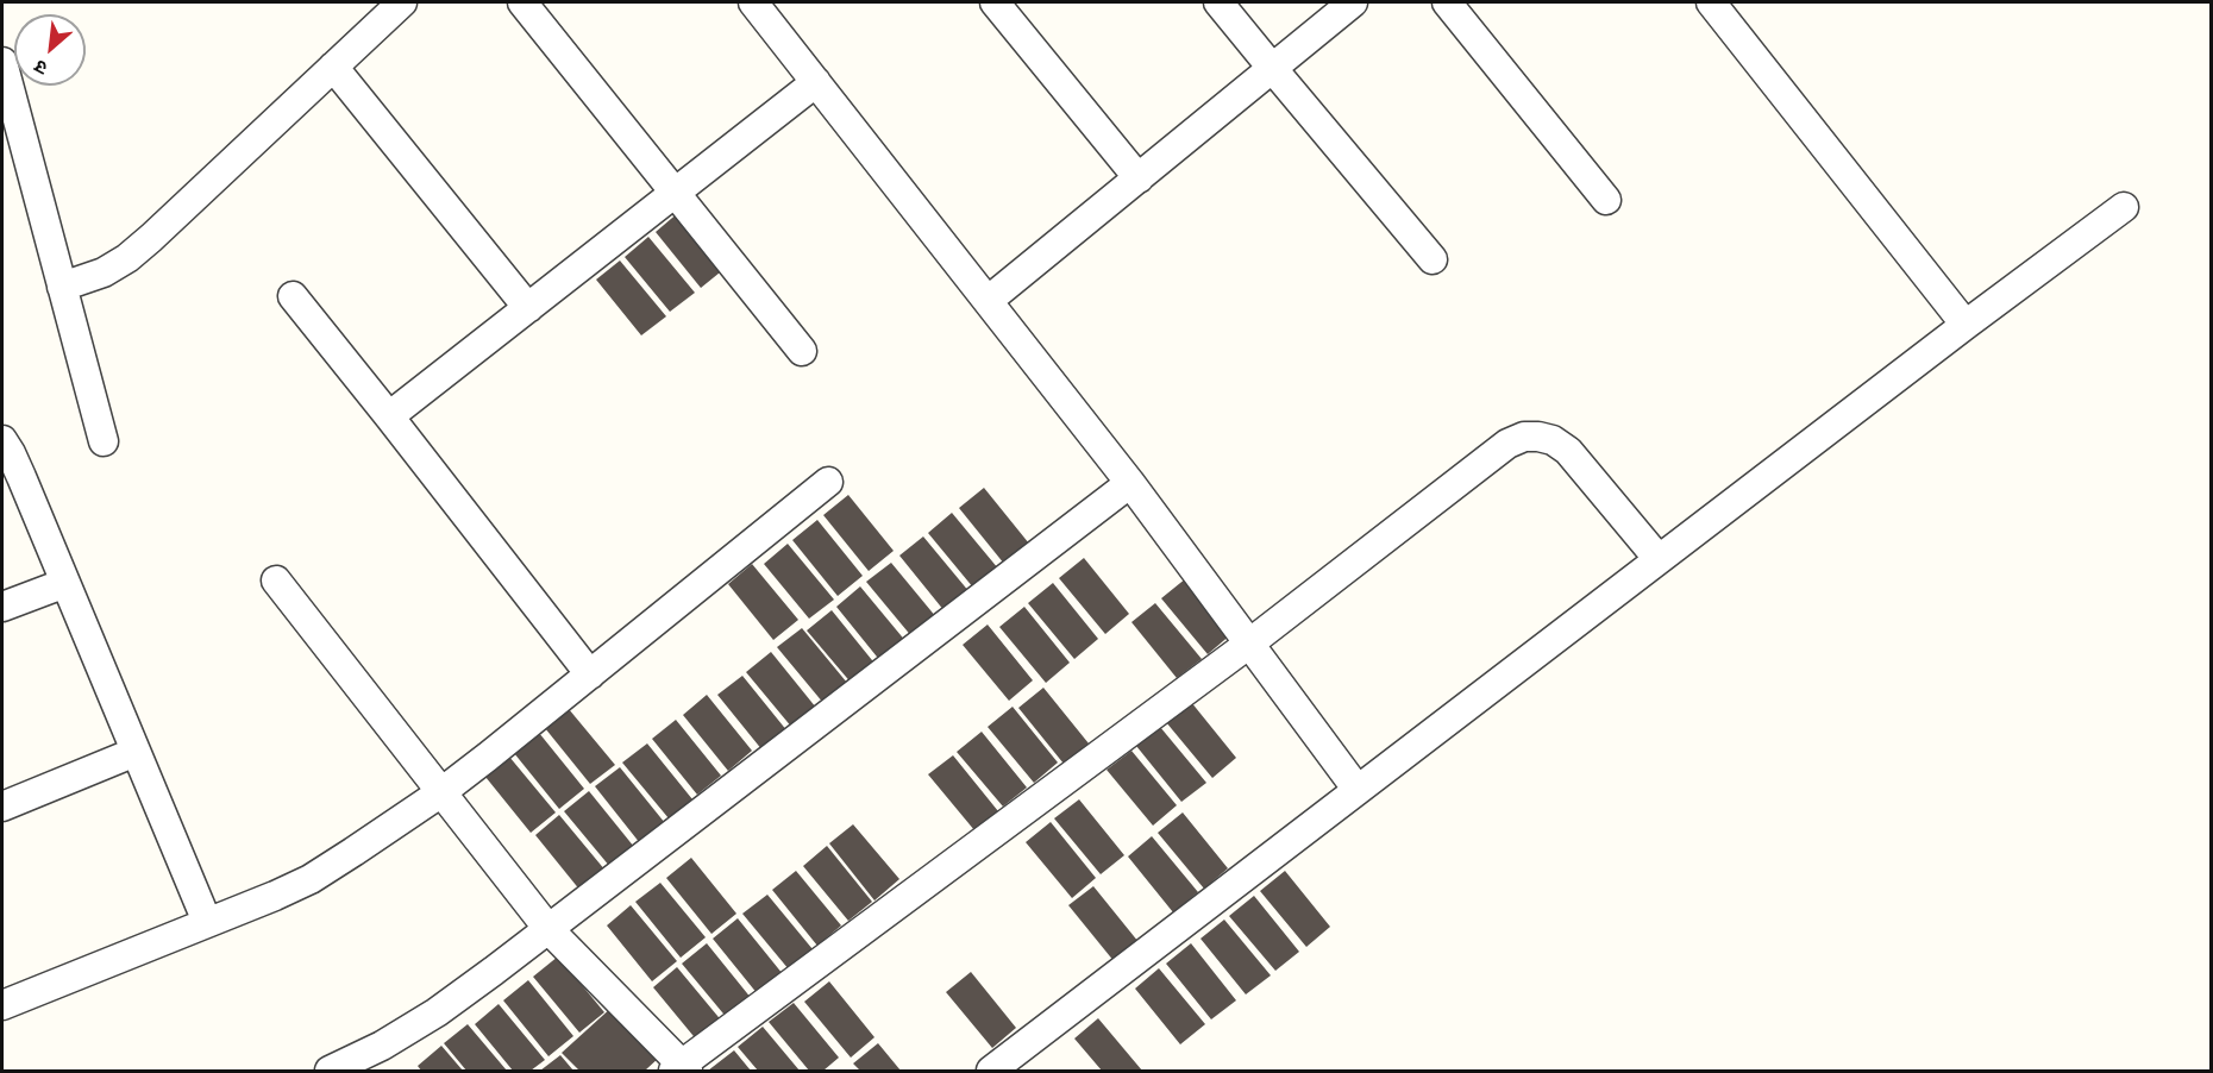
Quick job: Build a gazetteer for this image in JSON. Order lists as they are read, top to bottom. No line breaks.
{"north":"bottom left"}
